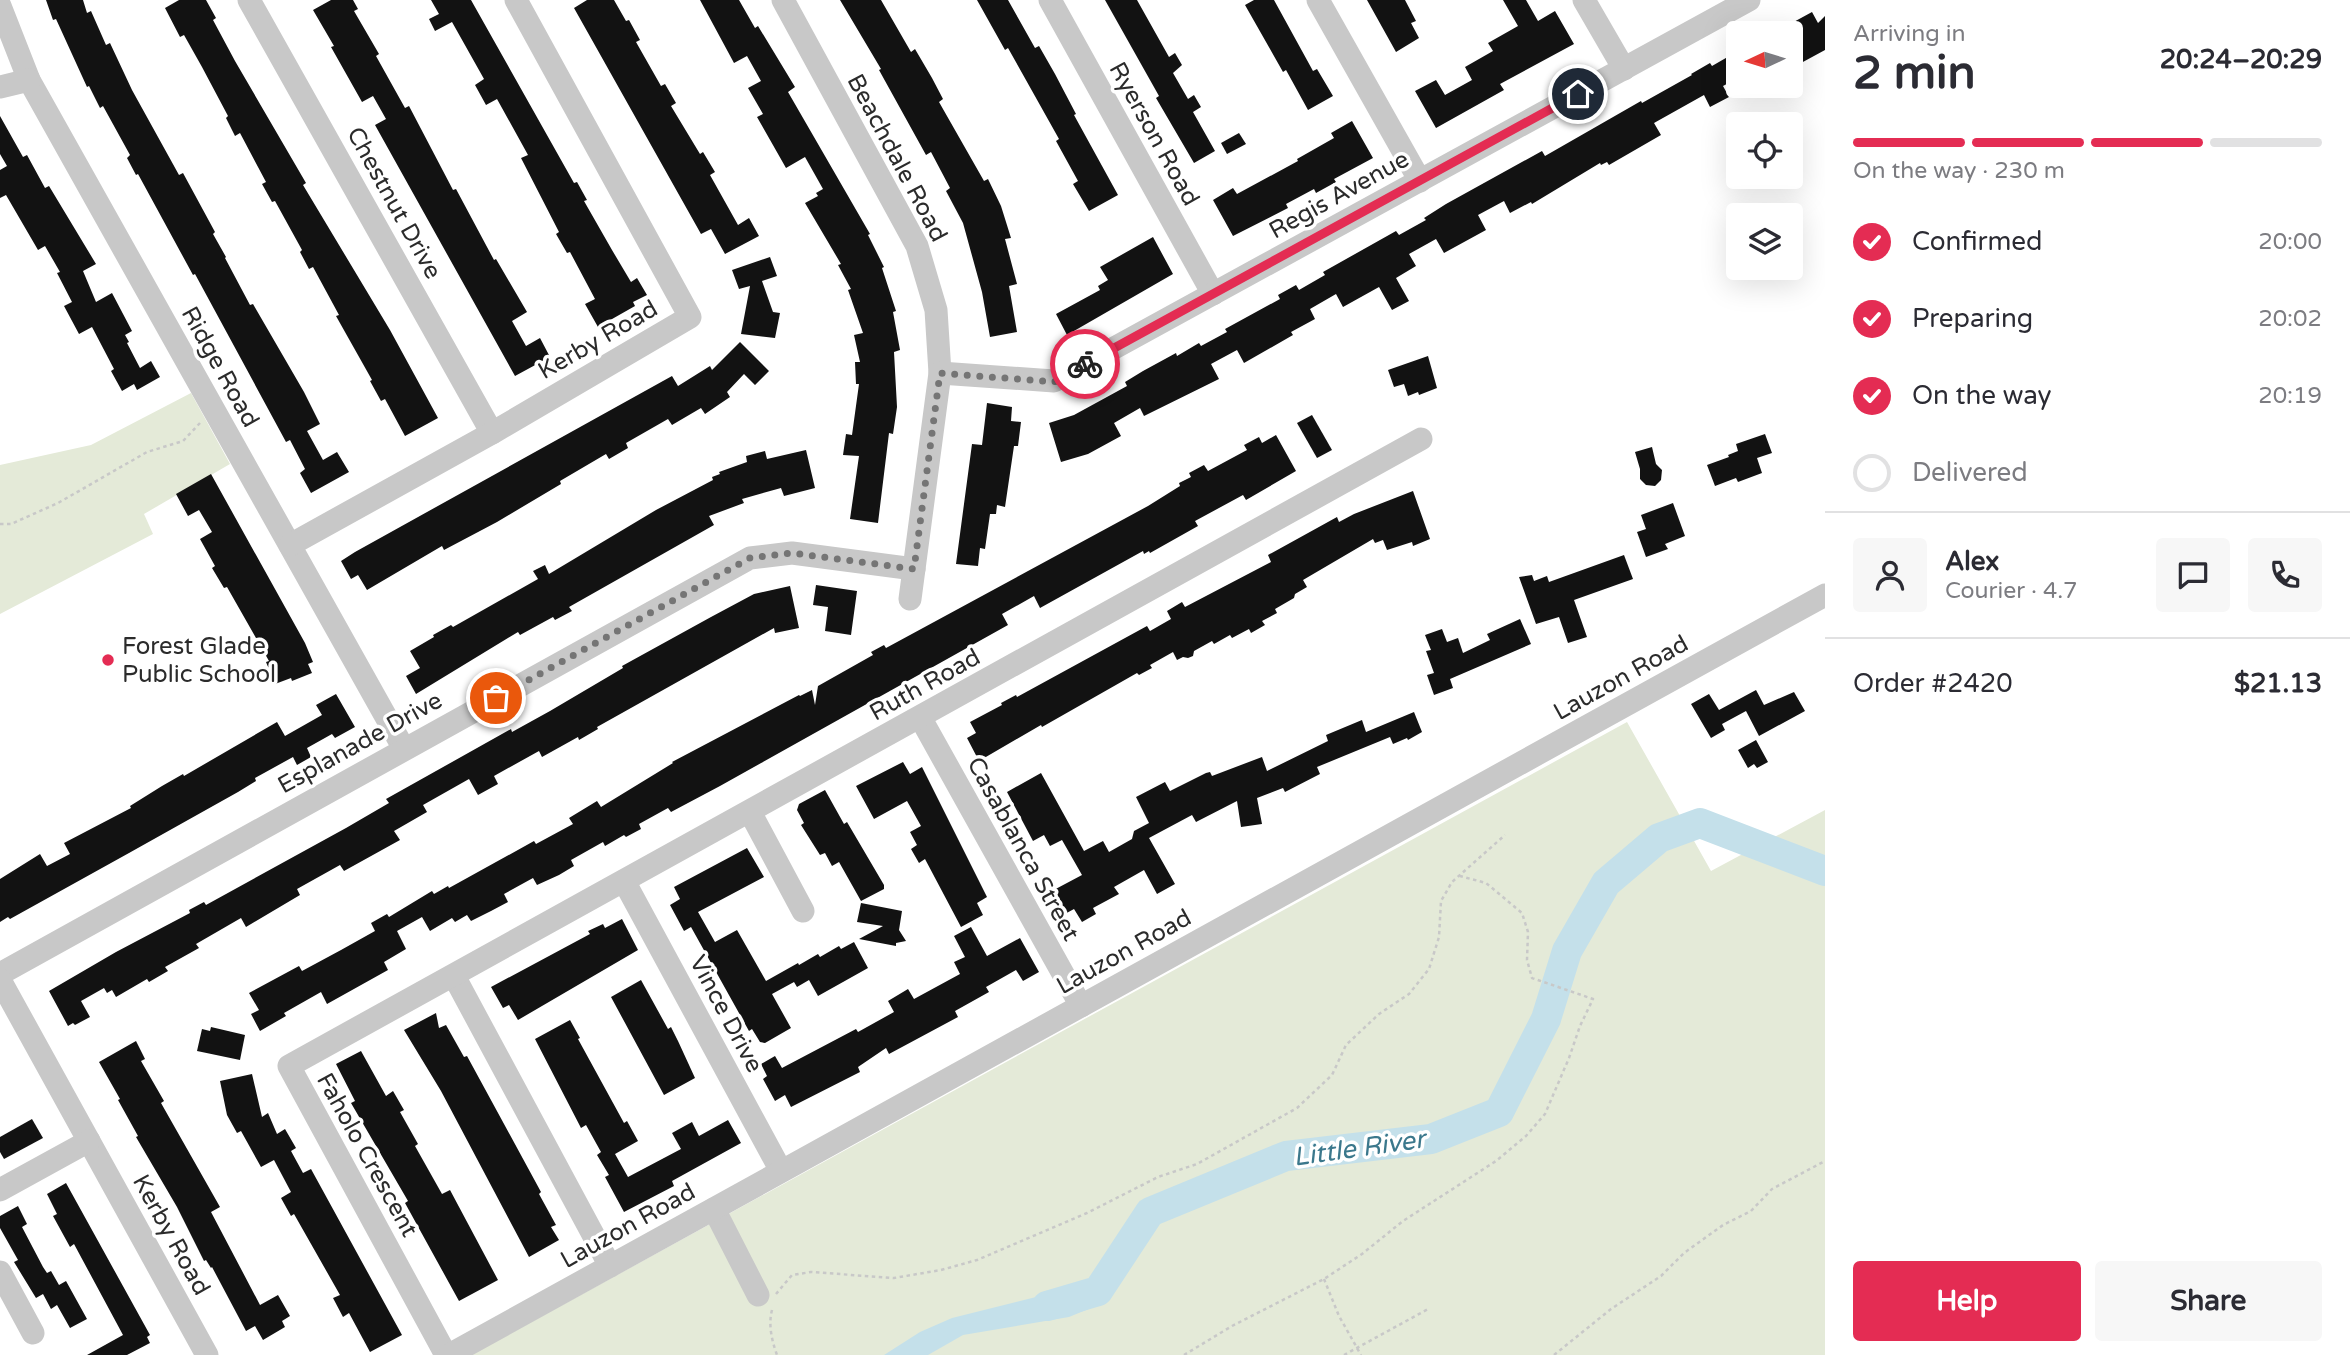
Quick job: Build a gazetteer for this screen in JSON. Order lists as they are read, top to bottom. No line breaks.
{"streets":{"street":["Ryerson Road","Beachdale Road","Regis Avenue","Chestnut Drive","Kerby Road","Ridge Road","Lauzon Road","Ruth Road","Esplanade Drive","Casablanca Street","Vince Drive","Faholo Crescent"]},"crossings":[["Ryerson Road","Regis Avenue"],["Beachdale Road","Regis Avenue"],["Beachdale Road","Esplanade Drive"],["Chestnut Drive","Kerby Road"],["Kerby Road","Ridge Road"],["Ridge Road","Esplanade Drive"],["Lauzon Road","Casablanca Street"],["Lauzon Road","Vince Drive"],["Lauzon Road","Faholo Crescent"],["Ruth Road","Casablanca Street"],["Ruth Road","Vince Drive"],["Ruth Road","Faholo Crescent"]],"water":["Little River"],"places":["Forest Glade Public School"],"north":"left","page":{"heading":["2 min","Arriving in","20:24–20:29"],"panel":["Alex","Courier · 4.7","Order #2420","$21.13"],"bar":"On the way · 230 m","list":[["Confirmed","20:00"],["Preparing","20:02"],["On the way","20:19"],"Delivered"],"buttons":["Help","Share"]}}
